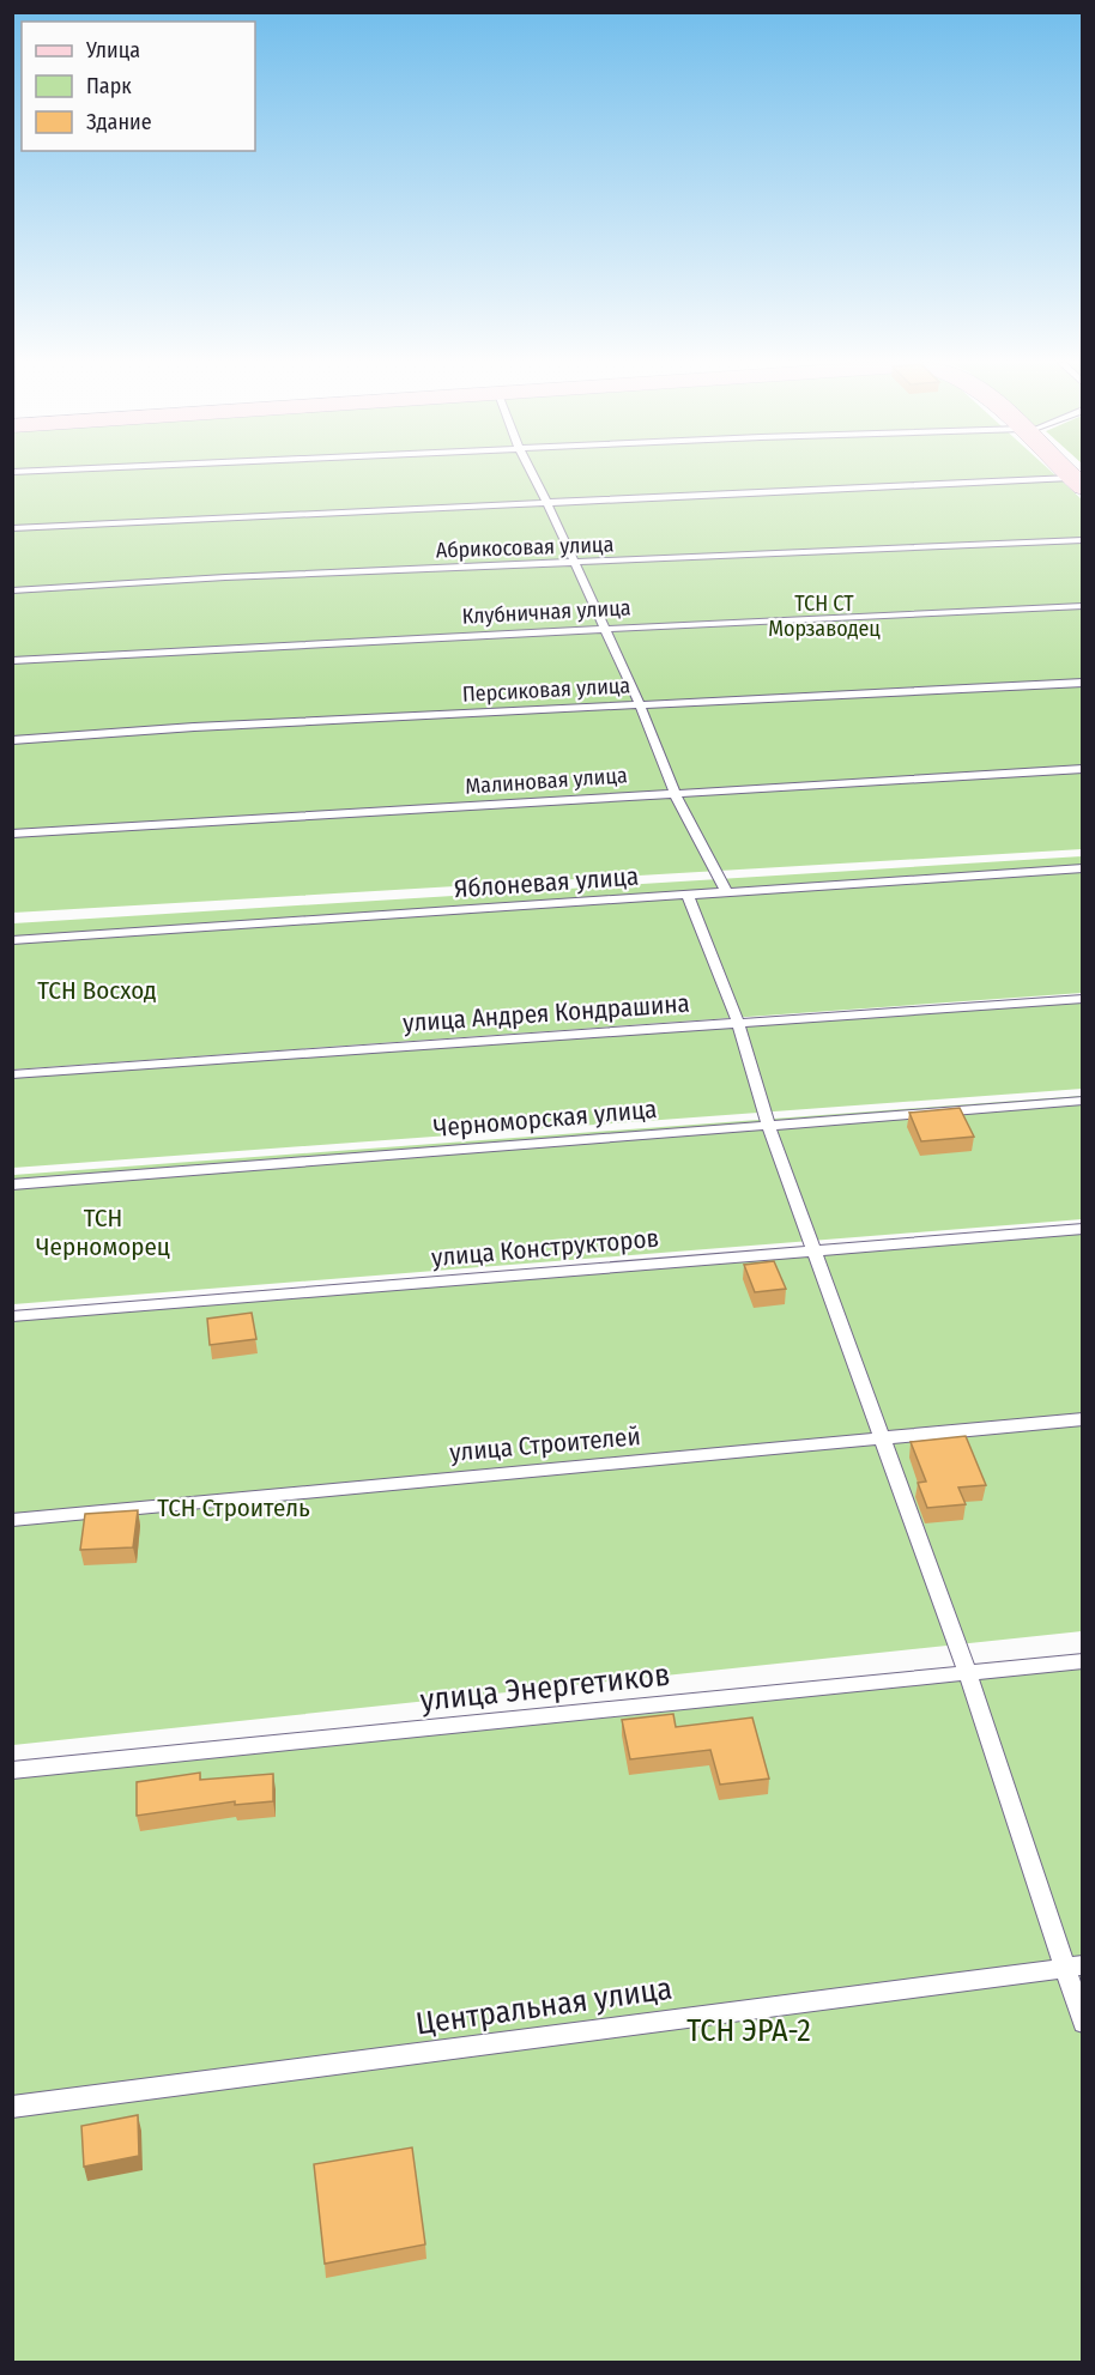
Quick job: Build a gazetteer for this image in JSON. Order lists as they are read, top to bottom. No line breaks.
{"streets":{"lane":["Абрикосовая улица","Клубничная улица","Персиковая улица","Малиновая улица","Яблоневая улица","улица Андрея Кондрашина","Черноморская улица","улица Конструкторов","улица Строителей","улица Энергетиков","Центральная улица"]},"parks":["ТСН СТ Морзаводец","ТСН Восход","ТСН Черноморец","ТСН Строитель","ТСН ЭРА-2"],"legend":["Улица","Парк","Здание"]}
